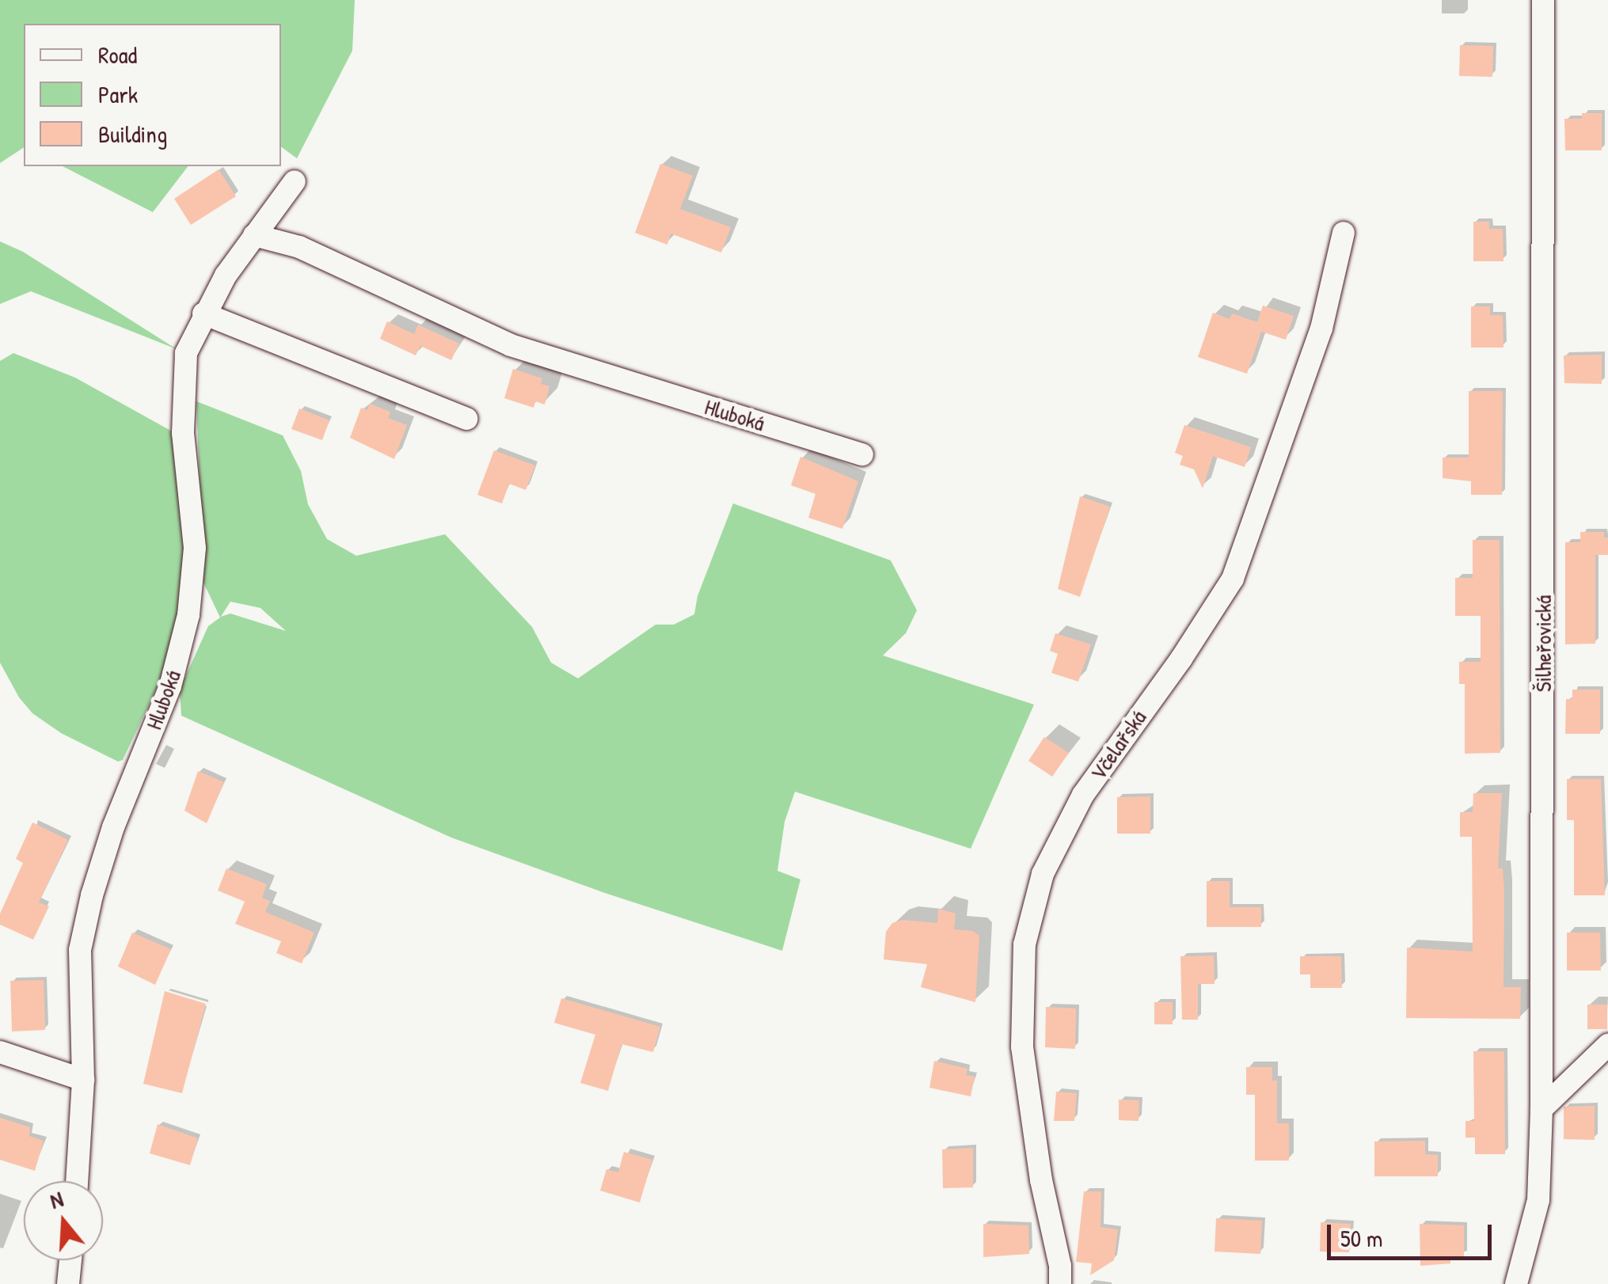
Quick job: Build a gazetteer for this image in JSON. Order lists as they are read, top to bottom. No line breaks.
{"streets":{"street":["Hluboká","Šilheřovická","Včelařská"]},"legend":["Road","Park","Building"],"scale_bar":"50 m","north":"top"}
